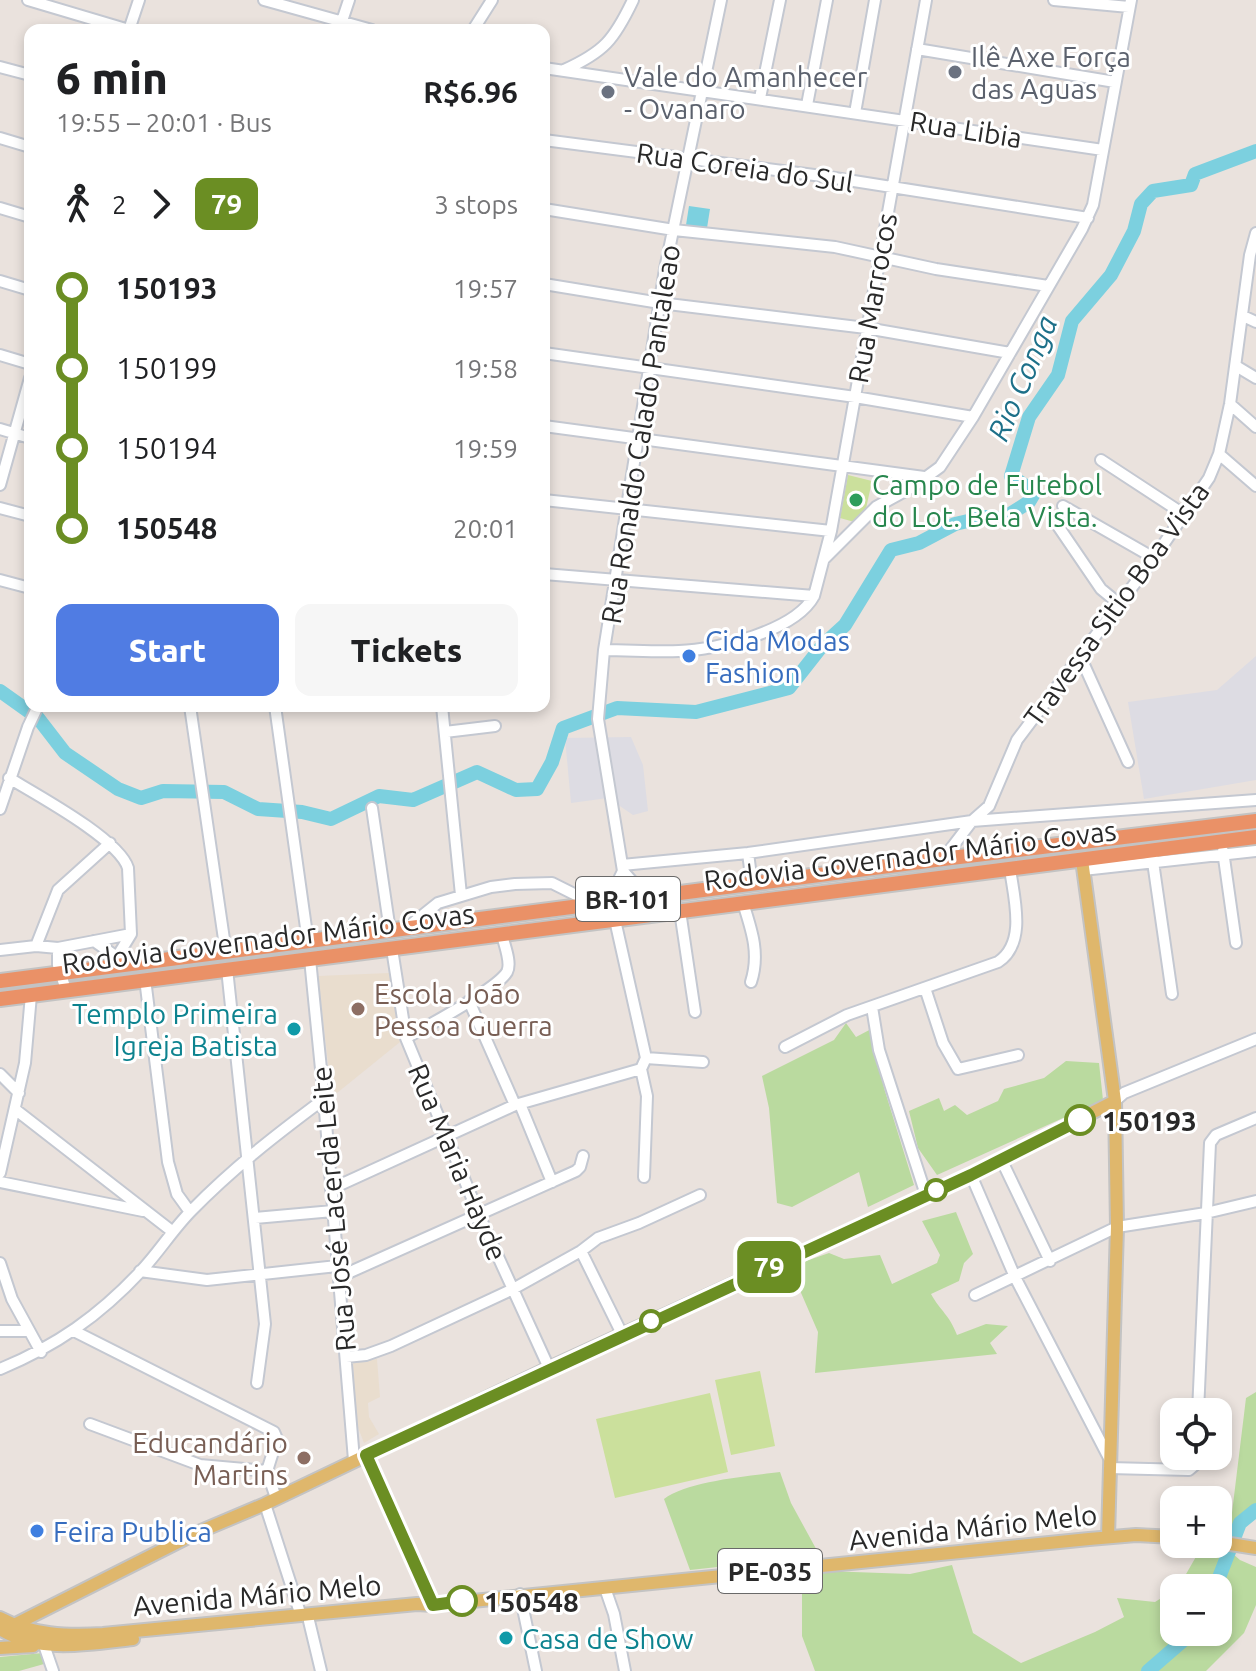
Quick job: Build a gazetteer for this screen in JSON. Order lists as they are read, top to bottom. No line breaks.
{"streets":{"highway":["Rodovia Governador Mário Covas","BR-101"],"main road":["Avenida Mário Melo","PE-035"],"street":["Rua Libia","Rua Coreia do Sul","Rua Marrocos","Rua Ronaldo Calado Pantaleao","Travessa Sitio Boa Vista","Rua Maria Hayde","Rua José Lacerda Leite"]},"crossings":[["Rua Libia","Rua Marrocos"],["Rua Libia","Rua Ronaldo Calado Pantaleao"],["Rua Coreia do Sul","Rua Marrocos"],["Rua Coreia do Sul","Rua Ronaldo Calado Pantaleao"],["Travessa Sitio Boa Vista","Rodovia Governador Mário Covas"],["Rodovia Governador Mário Covas","Rua Maria Hayde"],["Rodovia Governador Mário Covas","Rua José Lacerda Leite"],["Rua José Lacerda Leite","Avenida Mário Melo"],["Avenida Mário Melo","PE-035"]],"water":["Rio Conga"],"places":["Ilê Axe Força das Aguas","Vale do Amanhecer - Ovanaro","Campo de Futebol do Lot. Bela Vista.","Cida Modas Fashion","Escola João Pessoa Guerra","Templo Primeira Igreja Batista","150193","Educandário Martins","Feira Publica","150548","Casa de Show"],"lines":["bus line 79"],"page":{"on_map":"79","heading":["6 min","19:55 – 20:01 · Bus","R$6.96"],"legs":["2","79","3 stops"],"list":[{"name":"150193","value":"19:57"},{"name":"150199","value":"19:58"},{"name":"150194","value":"19:59"},{"name":"150548","value":"20:01"}],"buttons":["Start","Tickets"],"map_buttons":["+","−"]}}
